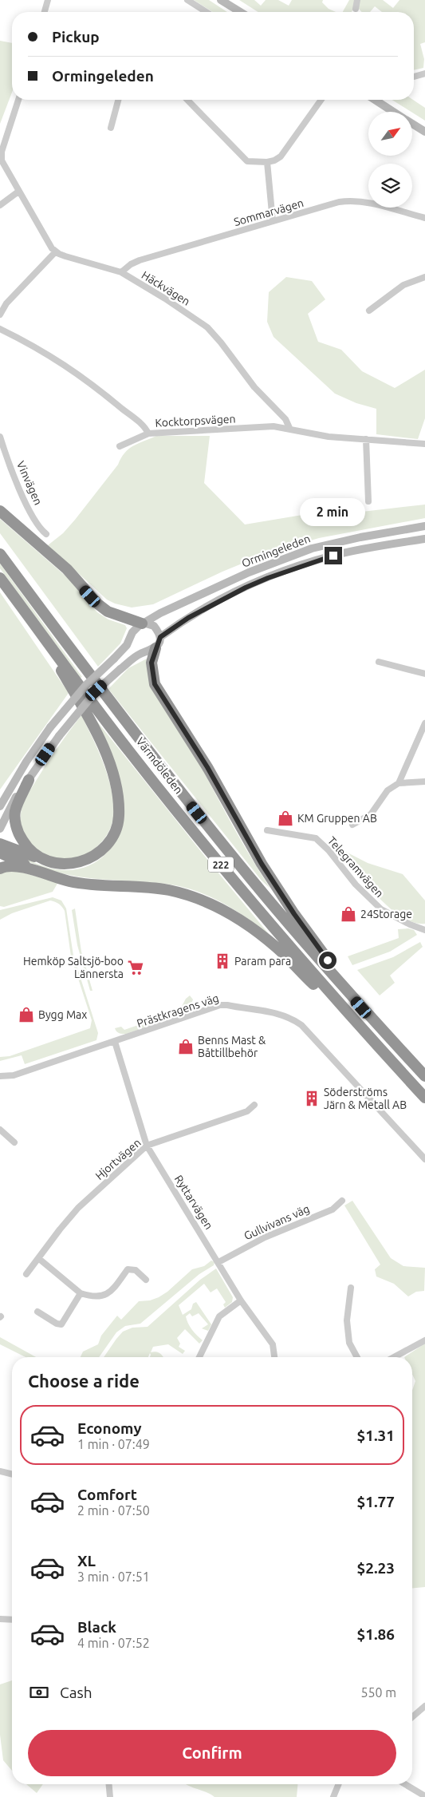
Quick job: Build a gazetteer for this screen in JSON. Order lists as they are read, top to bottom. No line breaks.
{"streets":{"highway":["Värmdöleden","222"],"main road":["Ormingeleden"],"street":["Sommarvägen","Häckvägen","Kocktorpsvägen","Vinvägen","Telegramvägen","Prästkragens väg","Hjortvägen","Ryttarvägen","Gullvivans väg"]},"crossings":[["Sommarvägen","Häckvägen"],["Häckvägen","Kocktorpsvägen"],["Prästkragens väg","Ryttarvägen"],["Hjortvägen","Ryttarvägen"],["Ryttarvägen","Gullvivans väg"]],"places":{"shop":["KM Gruppen AB","24Storage","Bygg Max","Benns Mast & Båttillbehör"],"building":["Param para","Söderströms Järn & Metall AB"],"supermarket":["Hemköp Saltsjö-boo Lännersta"]},"north":"top right","page":{"banner":["Pickup","Ormingeleden"],"bubble":"2 min","heading":"Choose a ride","list":[{"name":"Economy","note":"1 min · 07:49","value":"$1.31"},{"name":"Comfort","note":"2 min · 07:50","value":"$1.77"},{"name":"XL","note":"3 min · 07:51","value":"$2.23"},{"name":"Black","note":"4 min · 07:52","value":"$1.86"}],"pay":["Cash","550 m"],"buttons":"Confirm"}}
